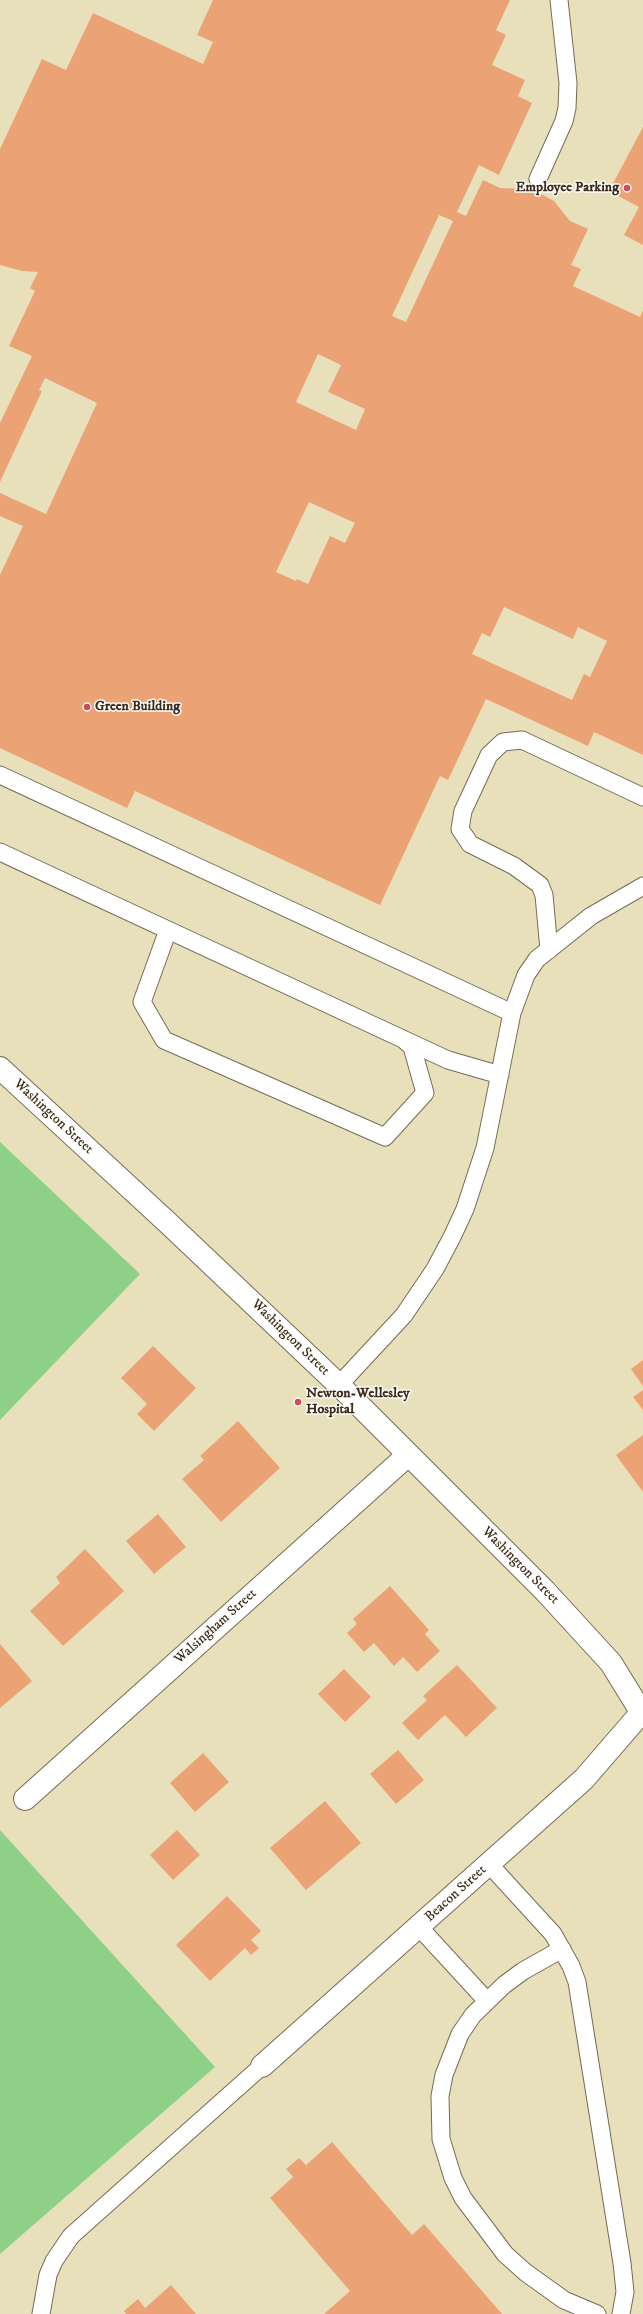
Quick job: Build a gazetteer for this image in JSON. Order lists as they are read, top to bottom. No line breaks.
{"streets":{"street":["Washington Street","Walsingham Street","Beacon Street"]},"crossings":[["Washington Street","Walsingham Street"],["Washington Street","Beacon Street"]],"places":["Employee Parking","Green Building","Newton-Wellesley Hospital"]}
